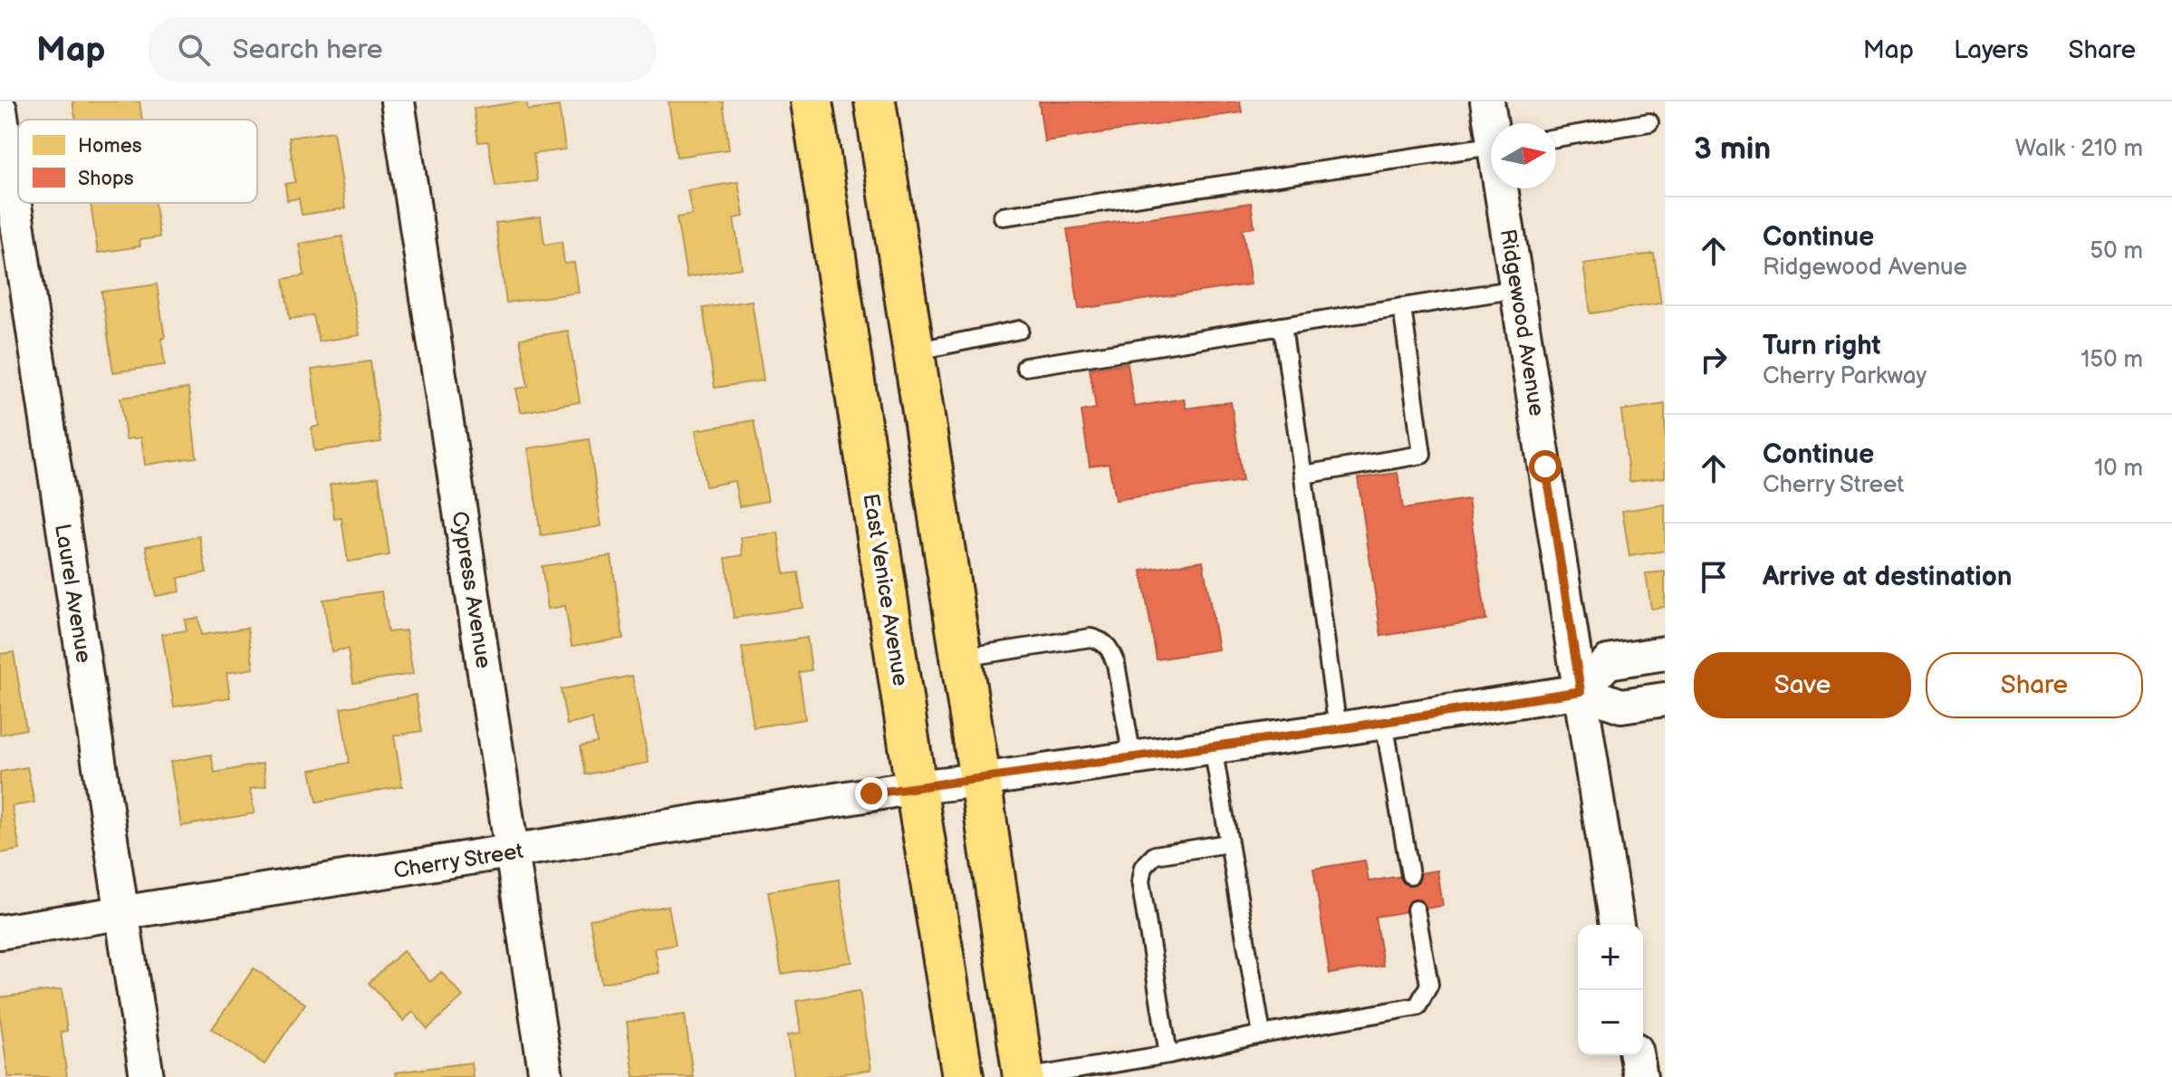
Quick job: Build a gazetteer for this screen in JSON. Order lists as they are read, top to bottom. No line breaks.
{"streets":{"main road":["East Venice Avenue"],"street":["Ridgewood Avenue","Cypress Avenue","Laurel Avenue","Cherry Street"]},"crossings":[["Ridgewood Avenue","Cherry Street"],["Cypress Avenue","Cherry Street"],["East Venice Avenue","Cherry Street"],["Laurel Avenue","Cherry Street"]],"legend":["Homes","Shops"],"north":"right","page":{"header":"Map","search":"Search here","nav":["Map","Layers","Share"],"heading":["3 min","Walk · 210 m"],"list":[["Continue","Ridgewood Avenue","50 m"],["Turn right","Cherry Parkway","150 m"],["Continue","Cherry Street","10 m"],"Arrive at destination"],"buttons":["Save","Share"],"map_buttons":["+","−"]}}
